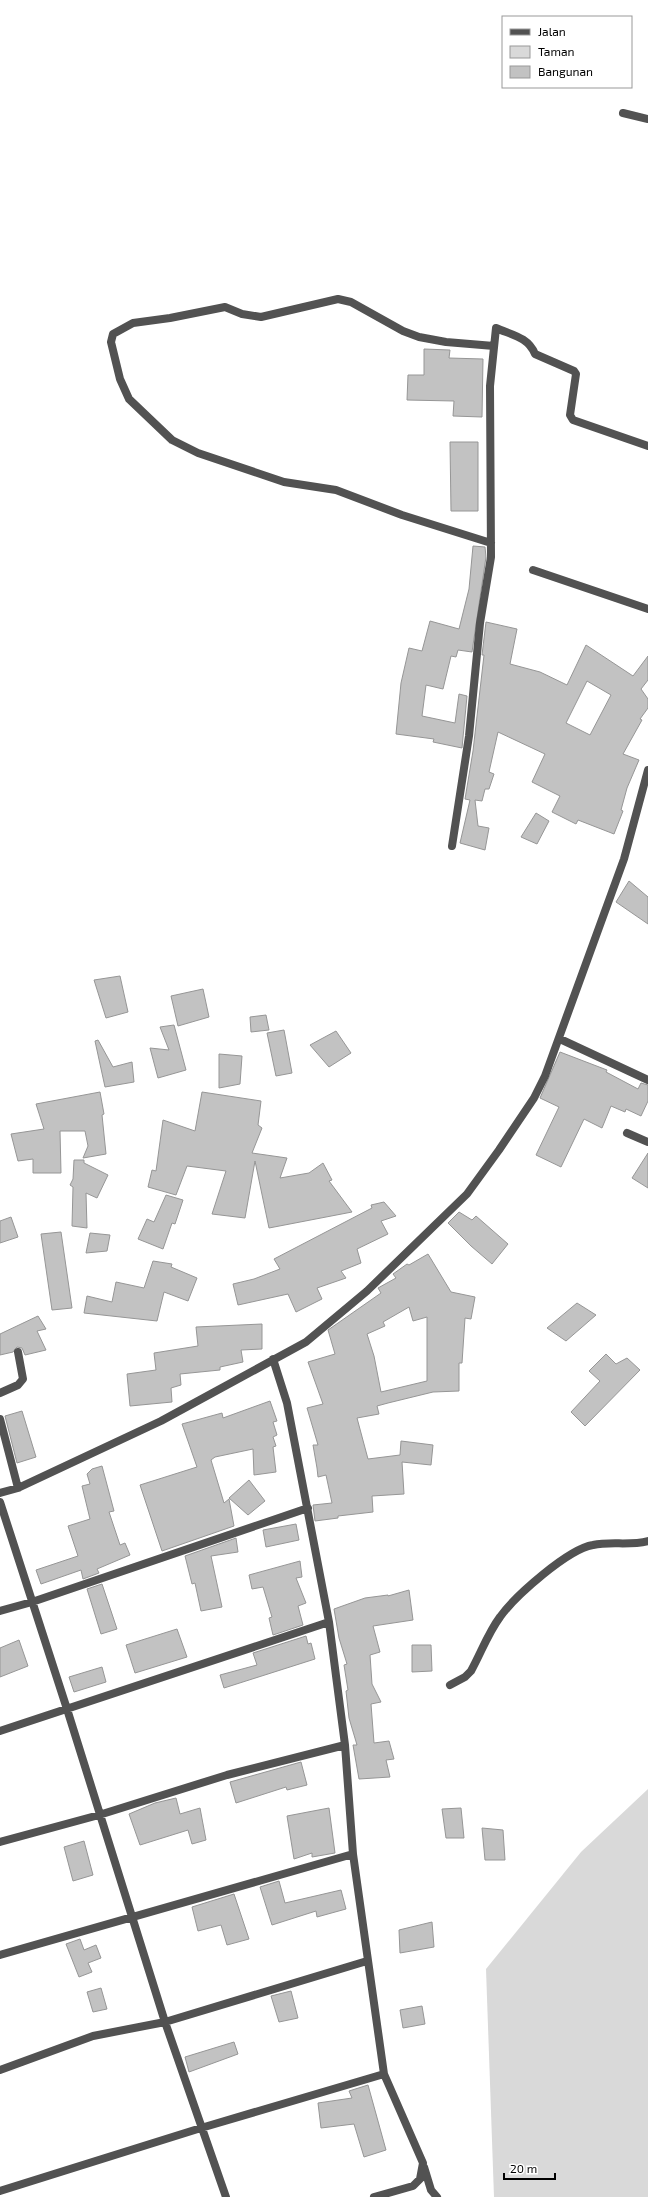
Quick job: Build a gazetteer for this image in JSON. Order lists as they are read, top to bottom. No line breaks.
{"legend":["Jalan","Taman","Bangunan"],"scale_bar":"20 m"}
